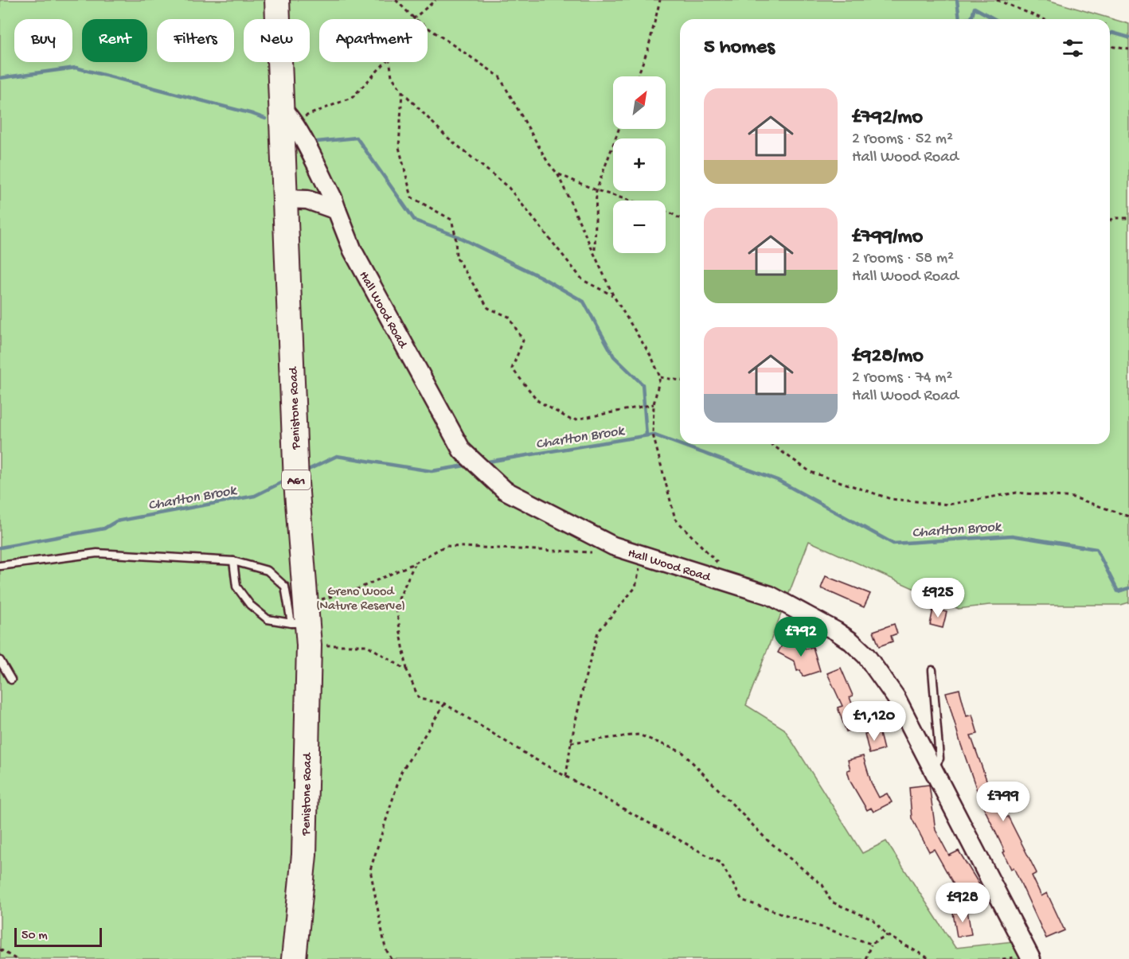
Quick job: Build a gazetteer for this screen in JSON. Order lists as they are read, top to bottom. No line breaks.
{"streets":{"highway":["Penistone Road","A61"],"main road":["Hall Wood Road"]},"crossings":[["Hall Wood Road","Penistone Road"]],"water":["Charlton Brook"],"parks":["Greno Wood (Nature Reserve)"],"scale_bar":"50 m","north":"top right","page":{"chip":["Buy","Rent","Filters","New","Apartment"],"heading":"5 homes","map_buttons":["+","−"],"list":[{"name":"£792/mo","note":"2 rooms · 52 m² · Hall Wood Road"},{"name":"£799/mo","note":"2 rooms · 58 m² · Hall Wood Road"},{"name":"£928/mo","note":"2 rooms · 74 m² · Hall Wood Road"}],"price":["£925","£792","£1,120","£799","£928"],"scale":"50 m"}}
